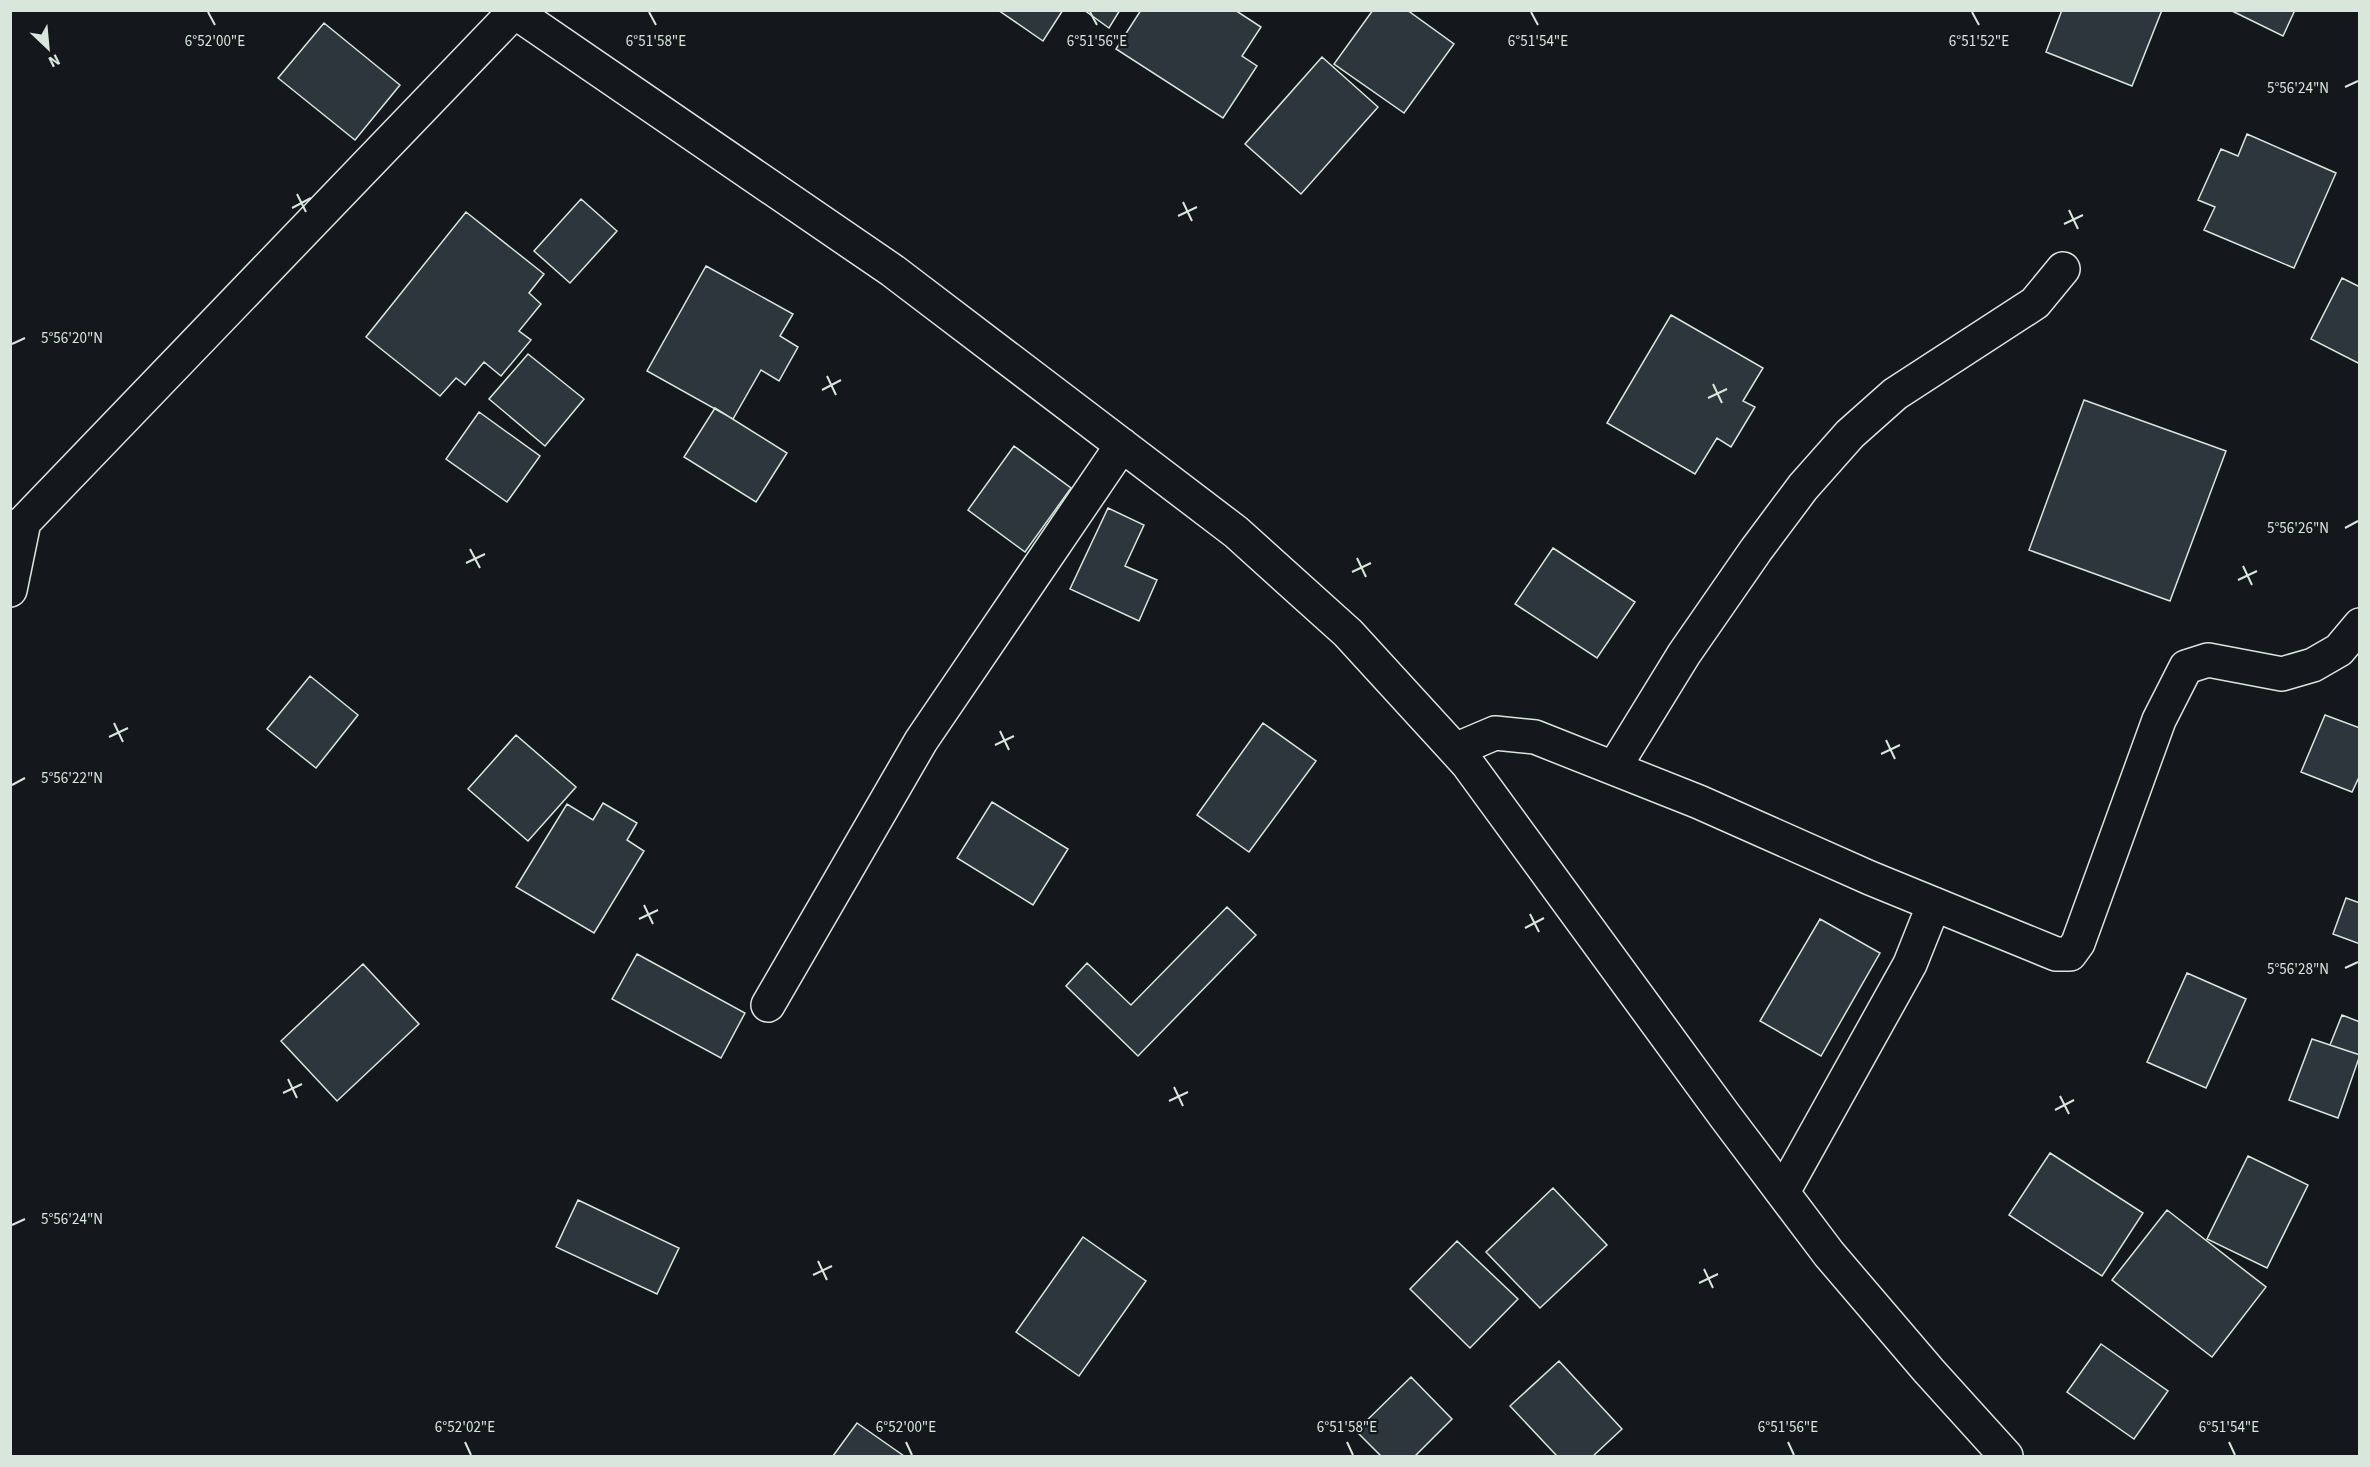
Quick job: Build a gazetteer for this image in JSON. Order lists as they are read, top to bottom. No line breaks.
{"north":"bottom right","coordinates":["6°52'00\"E","6°51'58\"E","6°51'56\"E","6°51'54\"E","6°51'52\"E","5°56'24\"N","5°56'20\"N","5°56'26\"N","5°56'22\"N","5°56'28\"N","6°52'02\"E"]}
